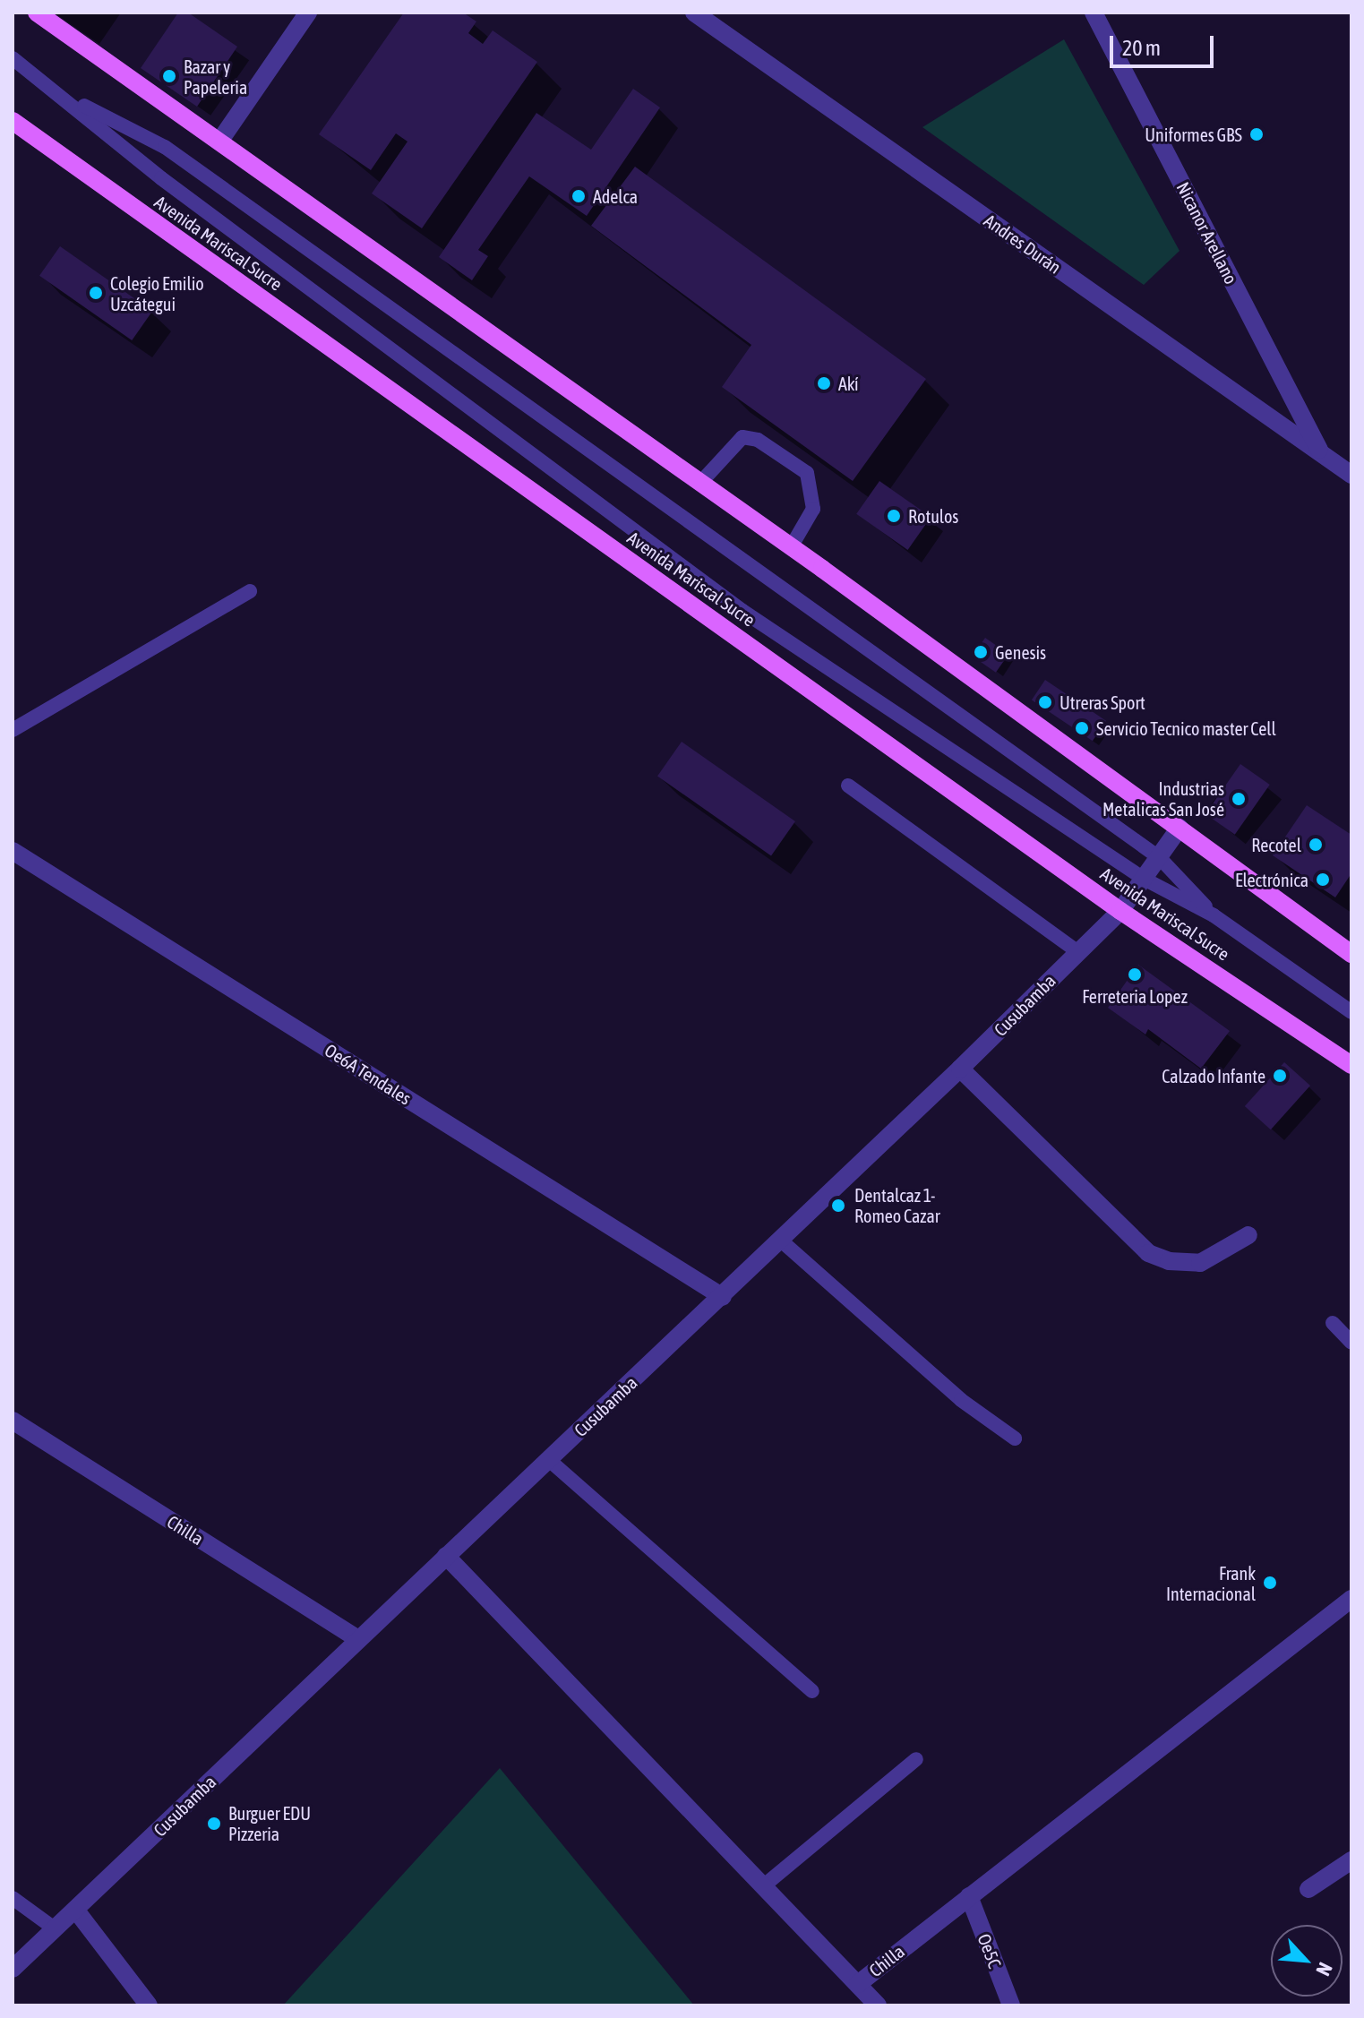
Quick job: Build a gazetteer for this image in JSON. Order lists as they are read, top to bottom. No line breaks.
{"streets":{"main road":["Avenida Mariscal Sucre"],"street":["Nicanor Arellano","Andres Durán","Cusubamba","Oe6A Tendales","Chilla","Oe5C"]},"crossings":[["Nicanor Arellano","Andres Durán"],["Avenida Mariscal Sucre","Cusubamba"],["Cusubamba","Oe6A Tendales"],["Cusubamba","Chilla"],["Chilla","Oe5C"]],"places":["Bazar y Papeleria","Uniformes GBS","Adelca","Colegio Emilio Uzcátegui","Akí","Rotulos","Genesis","Utreras Sport","Servicio Tecnico master Cell","Industrias Metalicas San José","Recotel","Electrónica","Ferreteria Lopez","Calzado Infante","Dentalcaz 1- Romeo Cazar","Frank Internacional","Burguer EDU Pizzeria"],"scale_bar":"20 m","north":"bottom right"}
